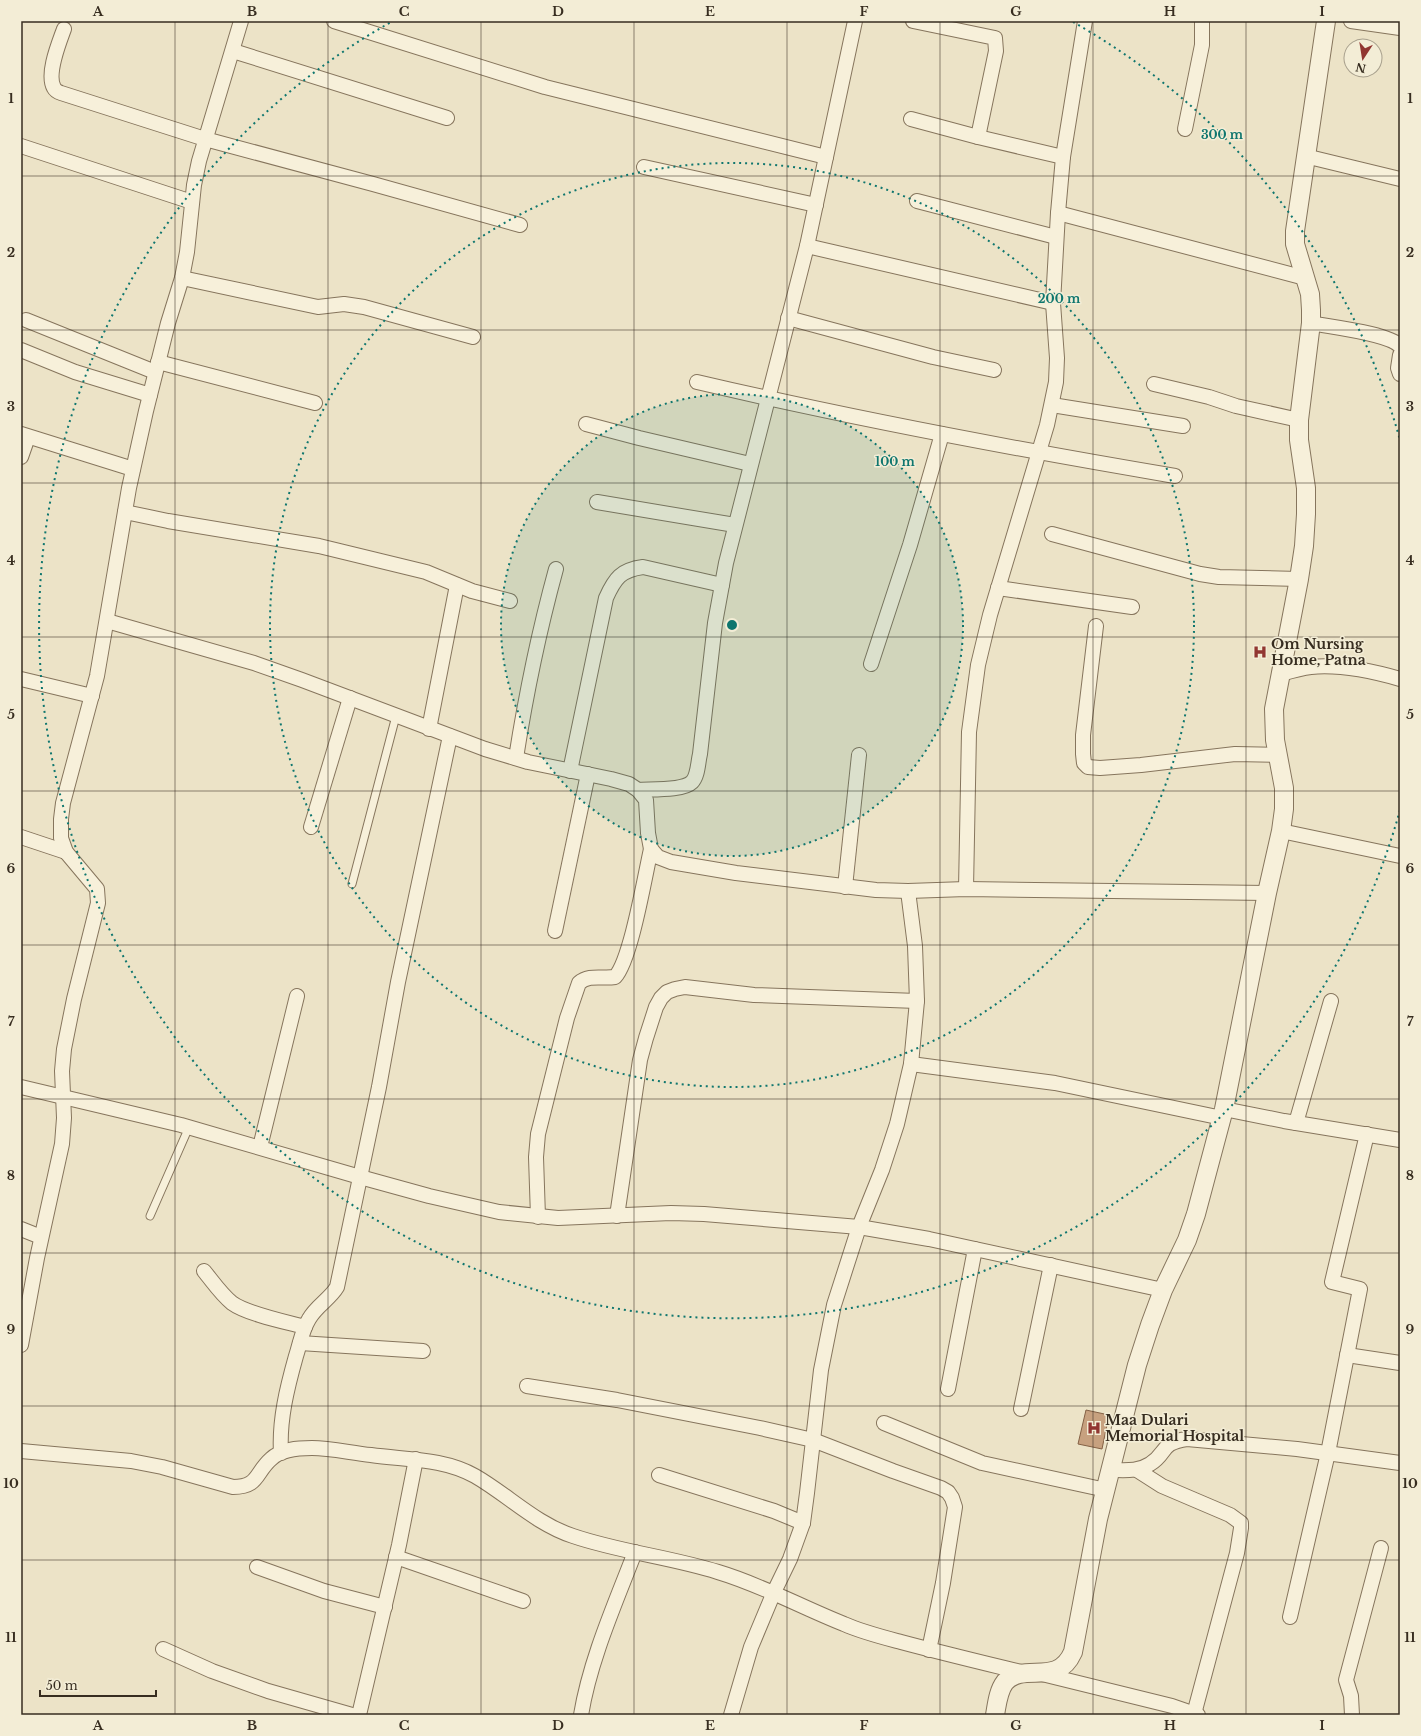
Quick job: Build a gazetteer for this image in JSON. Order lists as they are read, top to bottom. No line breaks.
{"places":{"hospital":["Om Nursing Home, Patna","Maa Dulari Memorial Hospital"]},"scale_bar":"50 m","north":"bottom","grid":{"columns":["A","B","C","D","E","F","G","H","I"],"rows":["1","2","3","4","5","6","7","8","9","10","11"]},"rings":["300 m","200 m","100 m"]}
